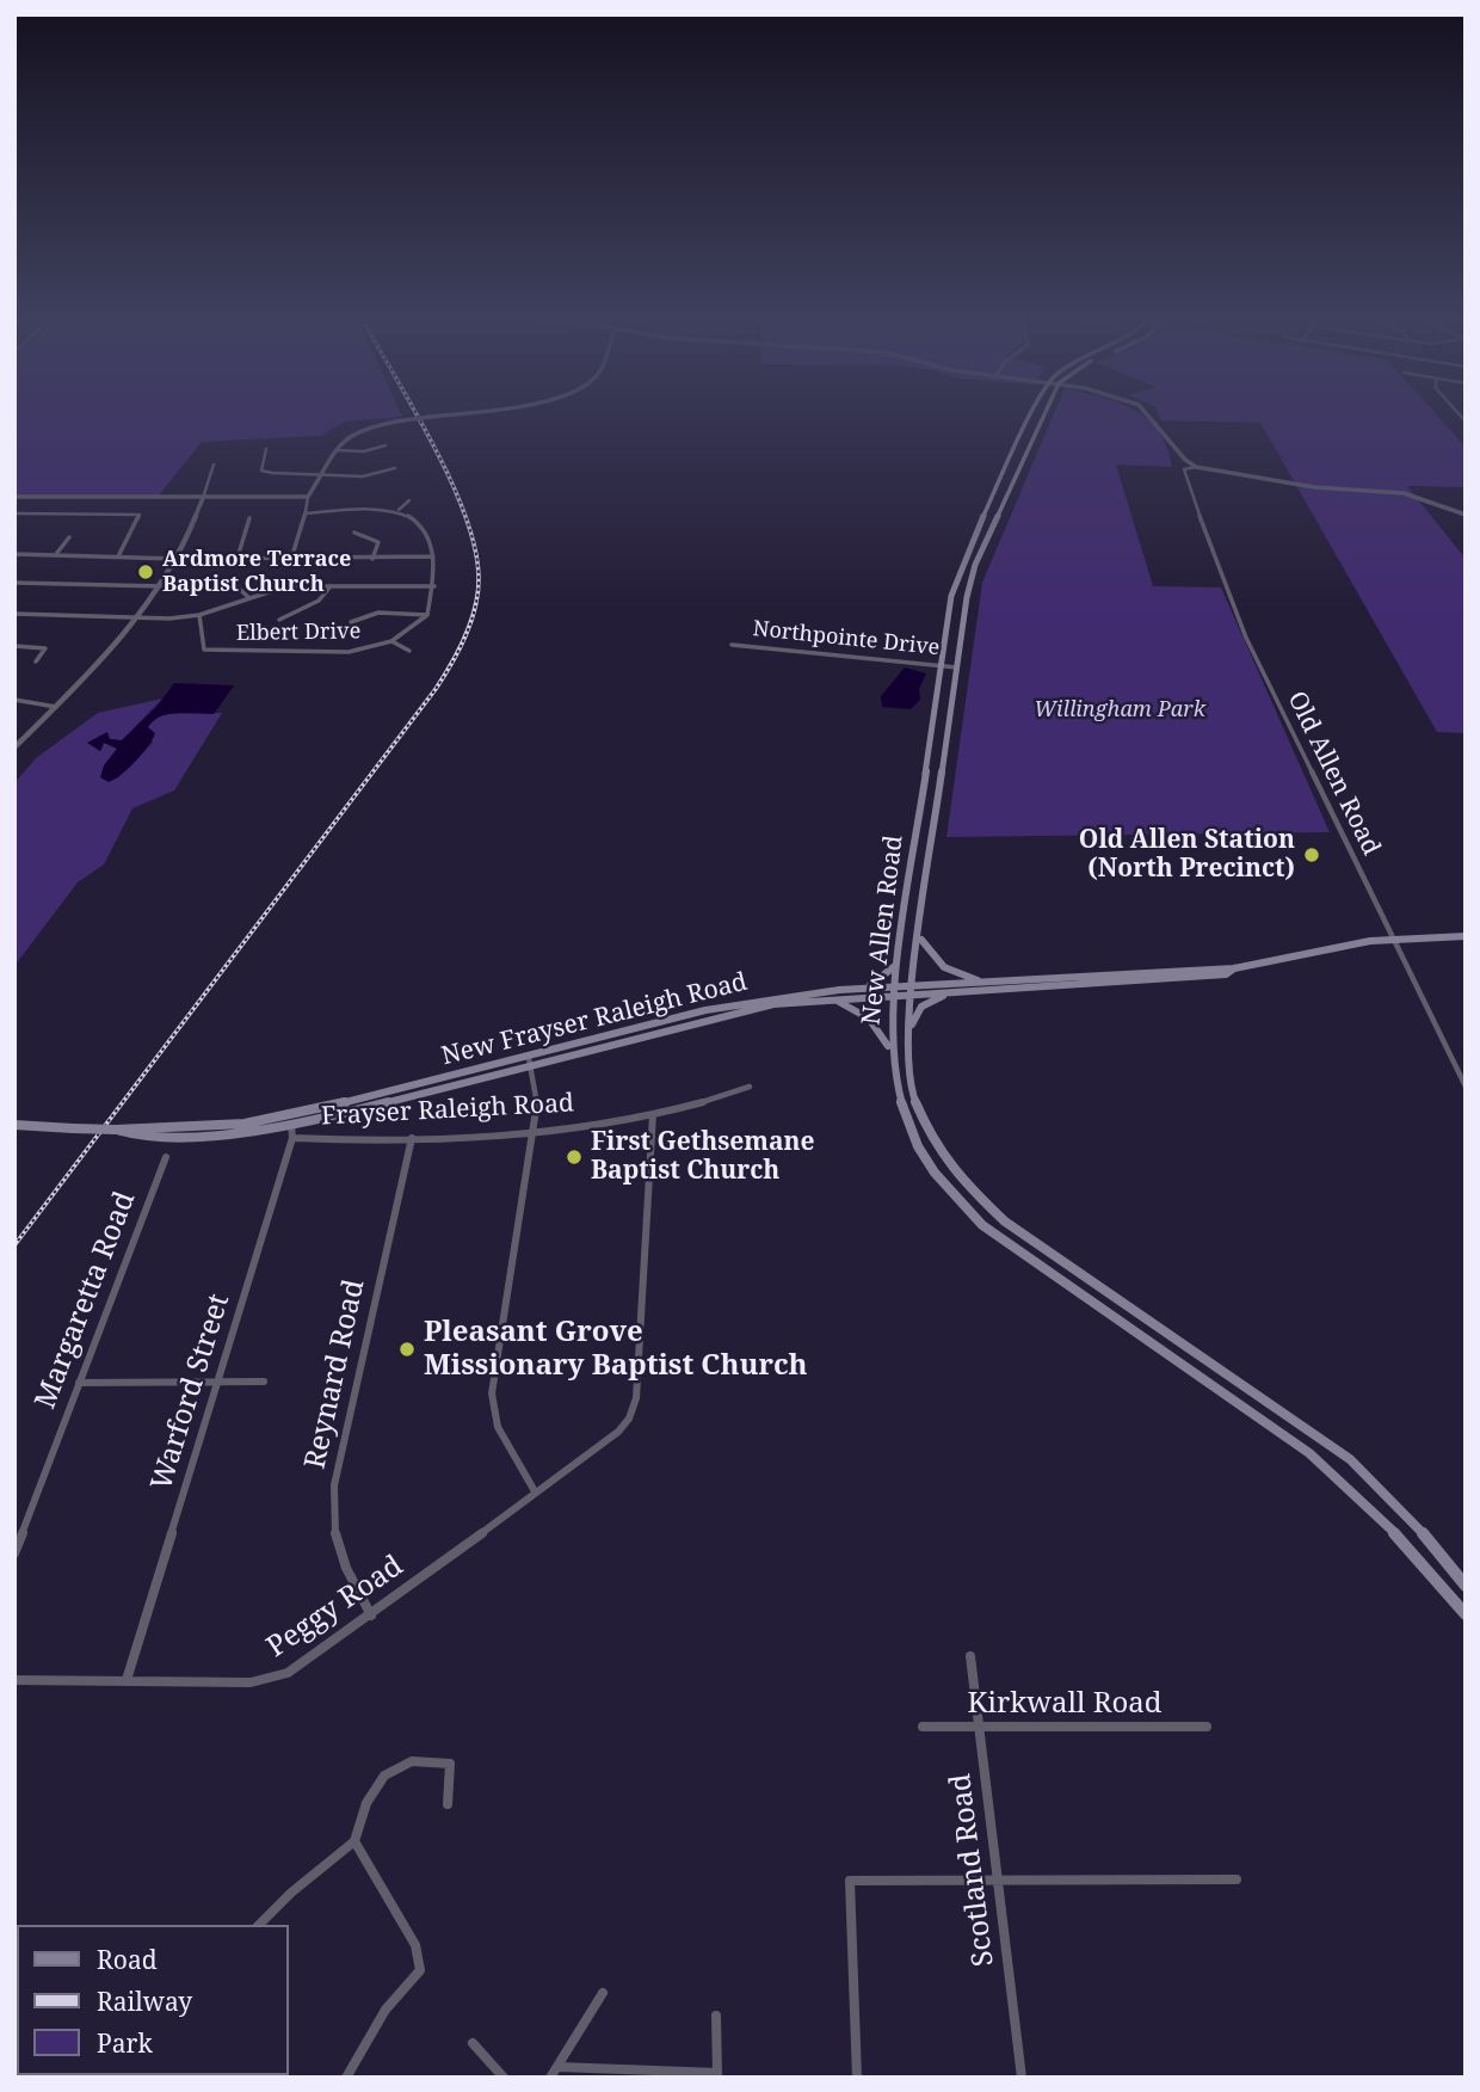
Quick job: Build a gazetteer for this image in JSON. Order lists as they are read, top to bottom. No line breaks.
{"streets":{"main road":["New Allen Road","New Frayser Raleigh Road","Frayser Raleigh Road"],"street":["Elbert Drive","Northpointe Drive","Old Allen Road","Margaretta Road","Reynard Road","Warford Street","Peggy Road","Kirkwall Road","Scotland Road"]},"crossings":[["Northpointe Drive","New Allen Road"],["New Allen Road","New Frayser Raleigh Road"],["New Frayser Raleigh Road","Frayser Raleigh Road"],["New Frayser Raleigh Road","Warford Street"],["Frayser Raleigh Road","Reynard Road"],["Frayser Raleigh Road","Warford Street"],["Frayser Raleigh Road","Peggy Road"],["Reynard Road","Peggy Road"],["Warford Street","Peggy Road"],["Kirkwall Road","Scotland Road"]],"parks":["Willingham Park"],"places":["Ardmore Terrace Baptist Church","Old Allen Station (North Precinct)","First Gethsemane Baptist Church","Pleasant Grove Missionary Baptist Church"],"legend":["Road","Railway","Park"]}
